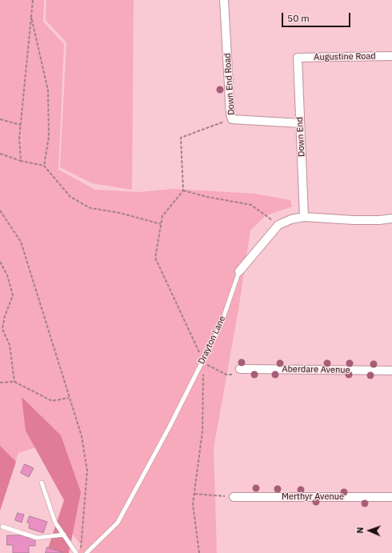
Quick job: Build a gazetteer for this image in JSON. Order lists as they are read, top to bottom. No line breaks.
{"streets":{"street":["Augustine Road","Down End Road","Down End","Drayton Lane","Aberdare Avenue","Merthyr Avenue"]},"crossings":[["Augustine Road","Down End"],["Down End Road","Down End"],["Down End","Drayton Lane"]],"scale_bar":"50 m","north":"left"}
